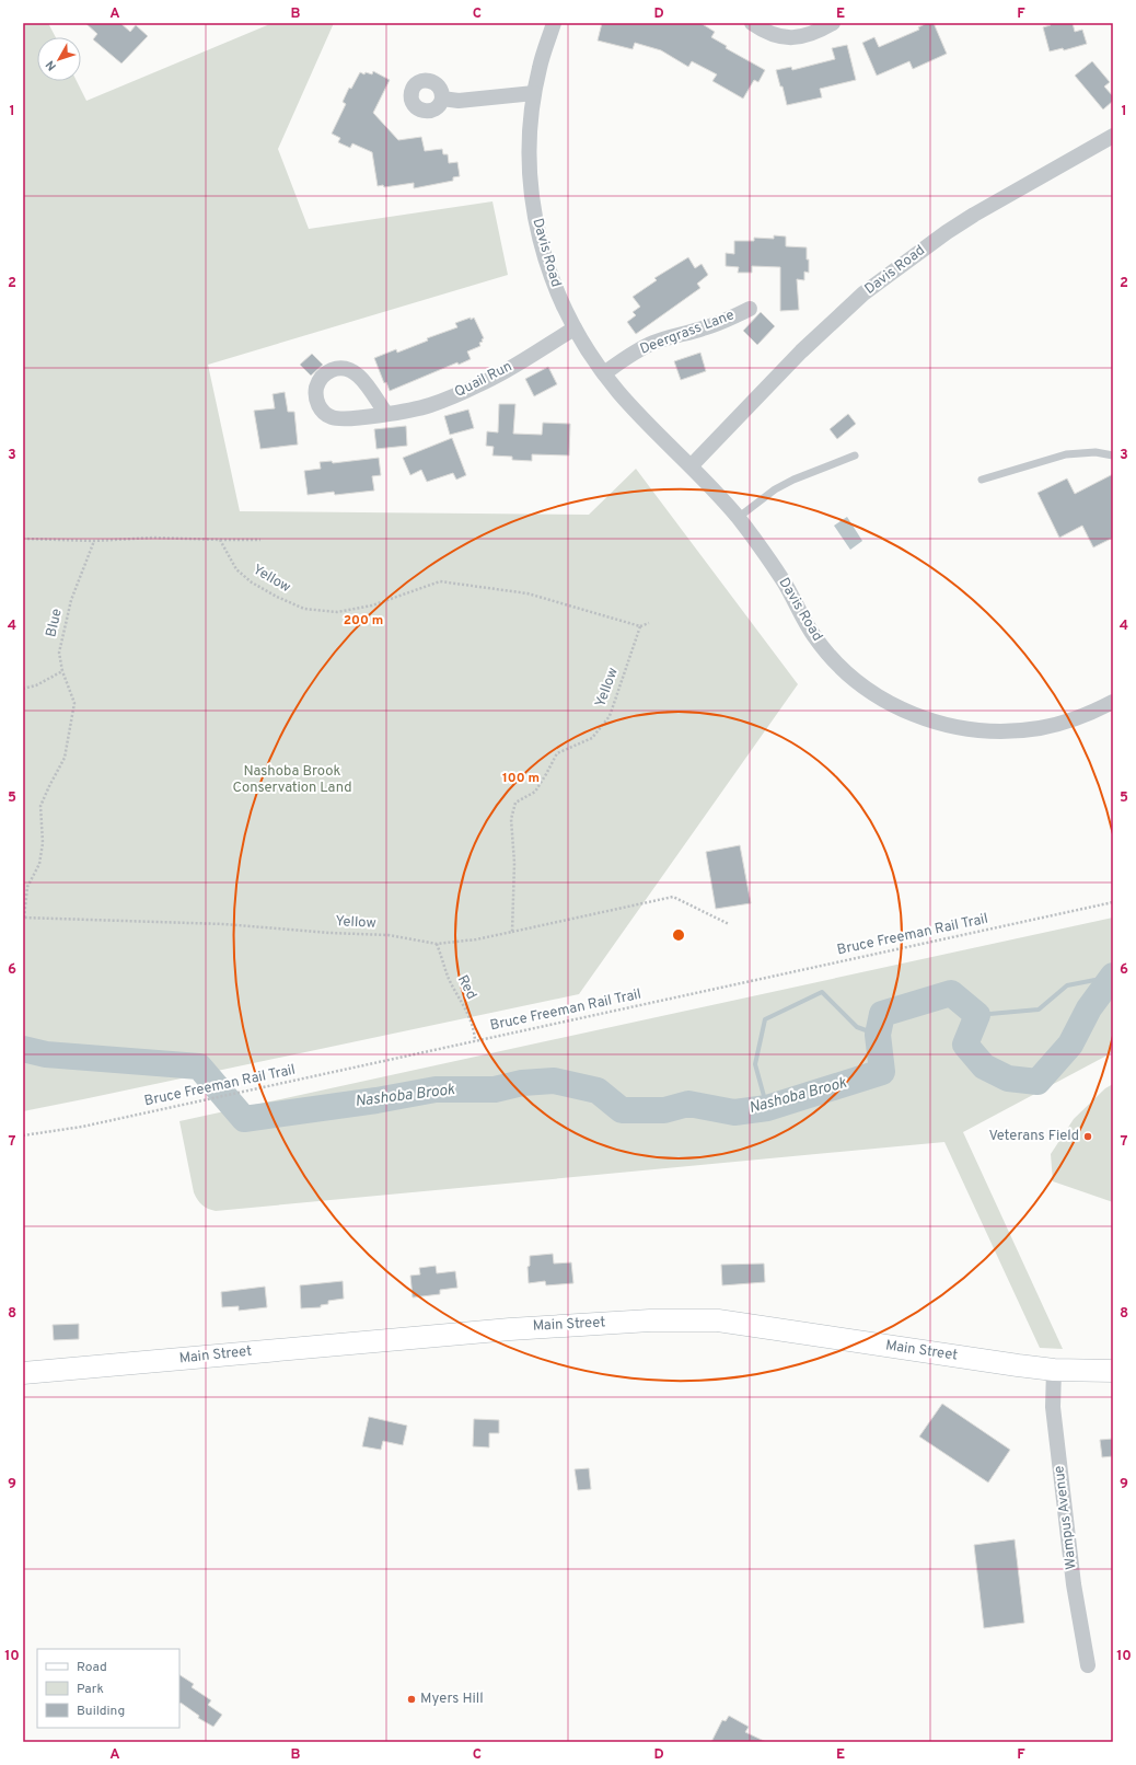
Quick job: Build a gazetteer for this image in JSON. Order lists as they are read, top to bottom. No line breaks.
{"streets":{"main road":["Main Street"],"street":["Davis Road","Deergrass Lane","Quail Run","Wampus Avenue"],"path":["Yellow","Blue","Bruce Freeman Rail Trail","Red"]},"crossings":[["Davis Road","Deergrass Lane"],["Davis Road","Quail Run"],["Yellow","Blue"],["Yellow","Red"],["Bruce Freeman Rail Trail","Red"],["Main Street","Wampus Avenue"]],"water":["Nashoba Brook"],"parks":["Nashoba Brook Conservation Land"],"places":["Veterans Field","Myers Hill"],"legend":["Road","Park","Building"],"north":"bottom left","grid":{"columns":["A","B","C","D","E","F"],"rows":["1","2","3","4","5","6","7","8","9","10"]},"rings":["200 m","100 m"]}
